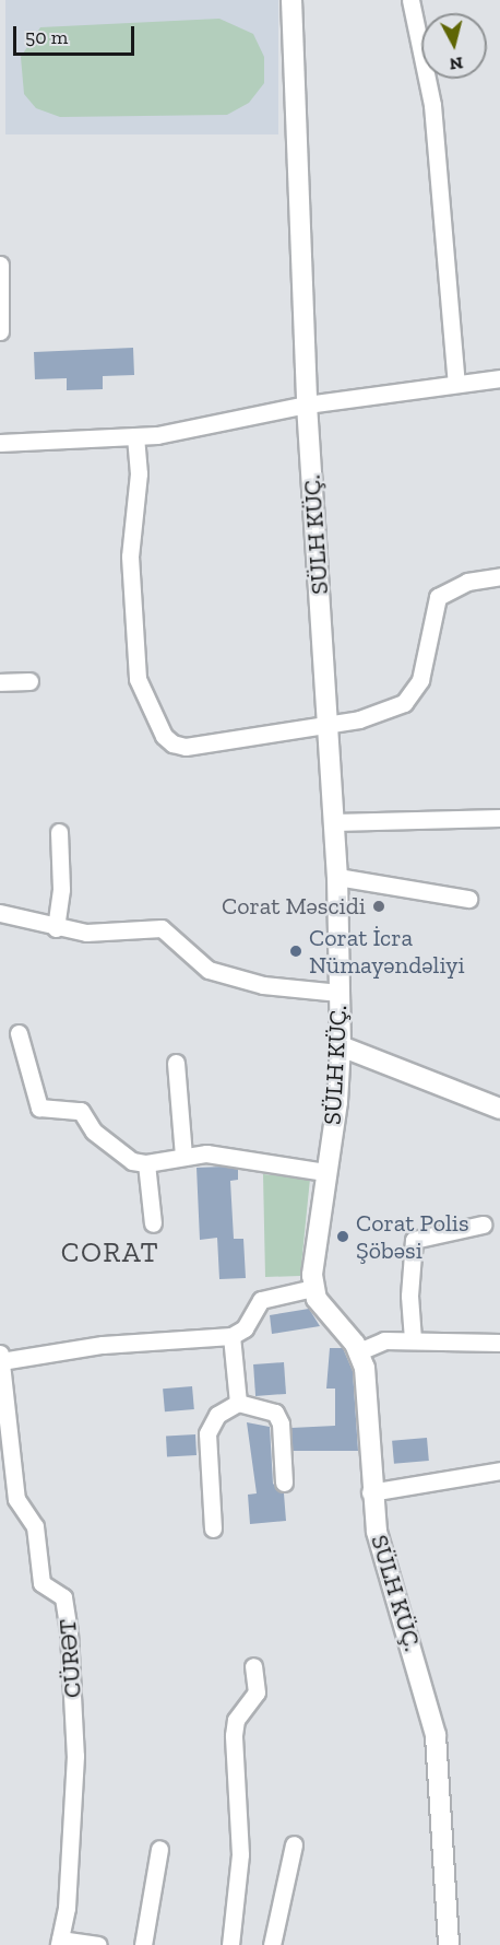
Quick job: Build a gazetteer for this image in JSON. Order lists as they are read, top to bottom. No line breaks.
{"streets":{"street":["SÜLH KÜÇ.","CÜRƏT"]},"districts":["CORAT"],"places":["Corat Məscidi","Corat İcra Nümayəndəliyi","Corat Polis Şöbəsi"],"scale_bar":"50 m","north":"bottom"}
